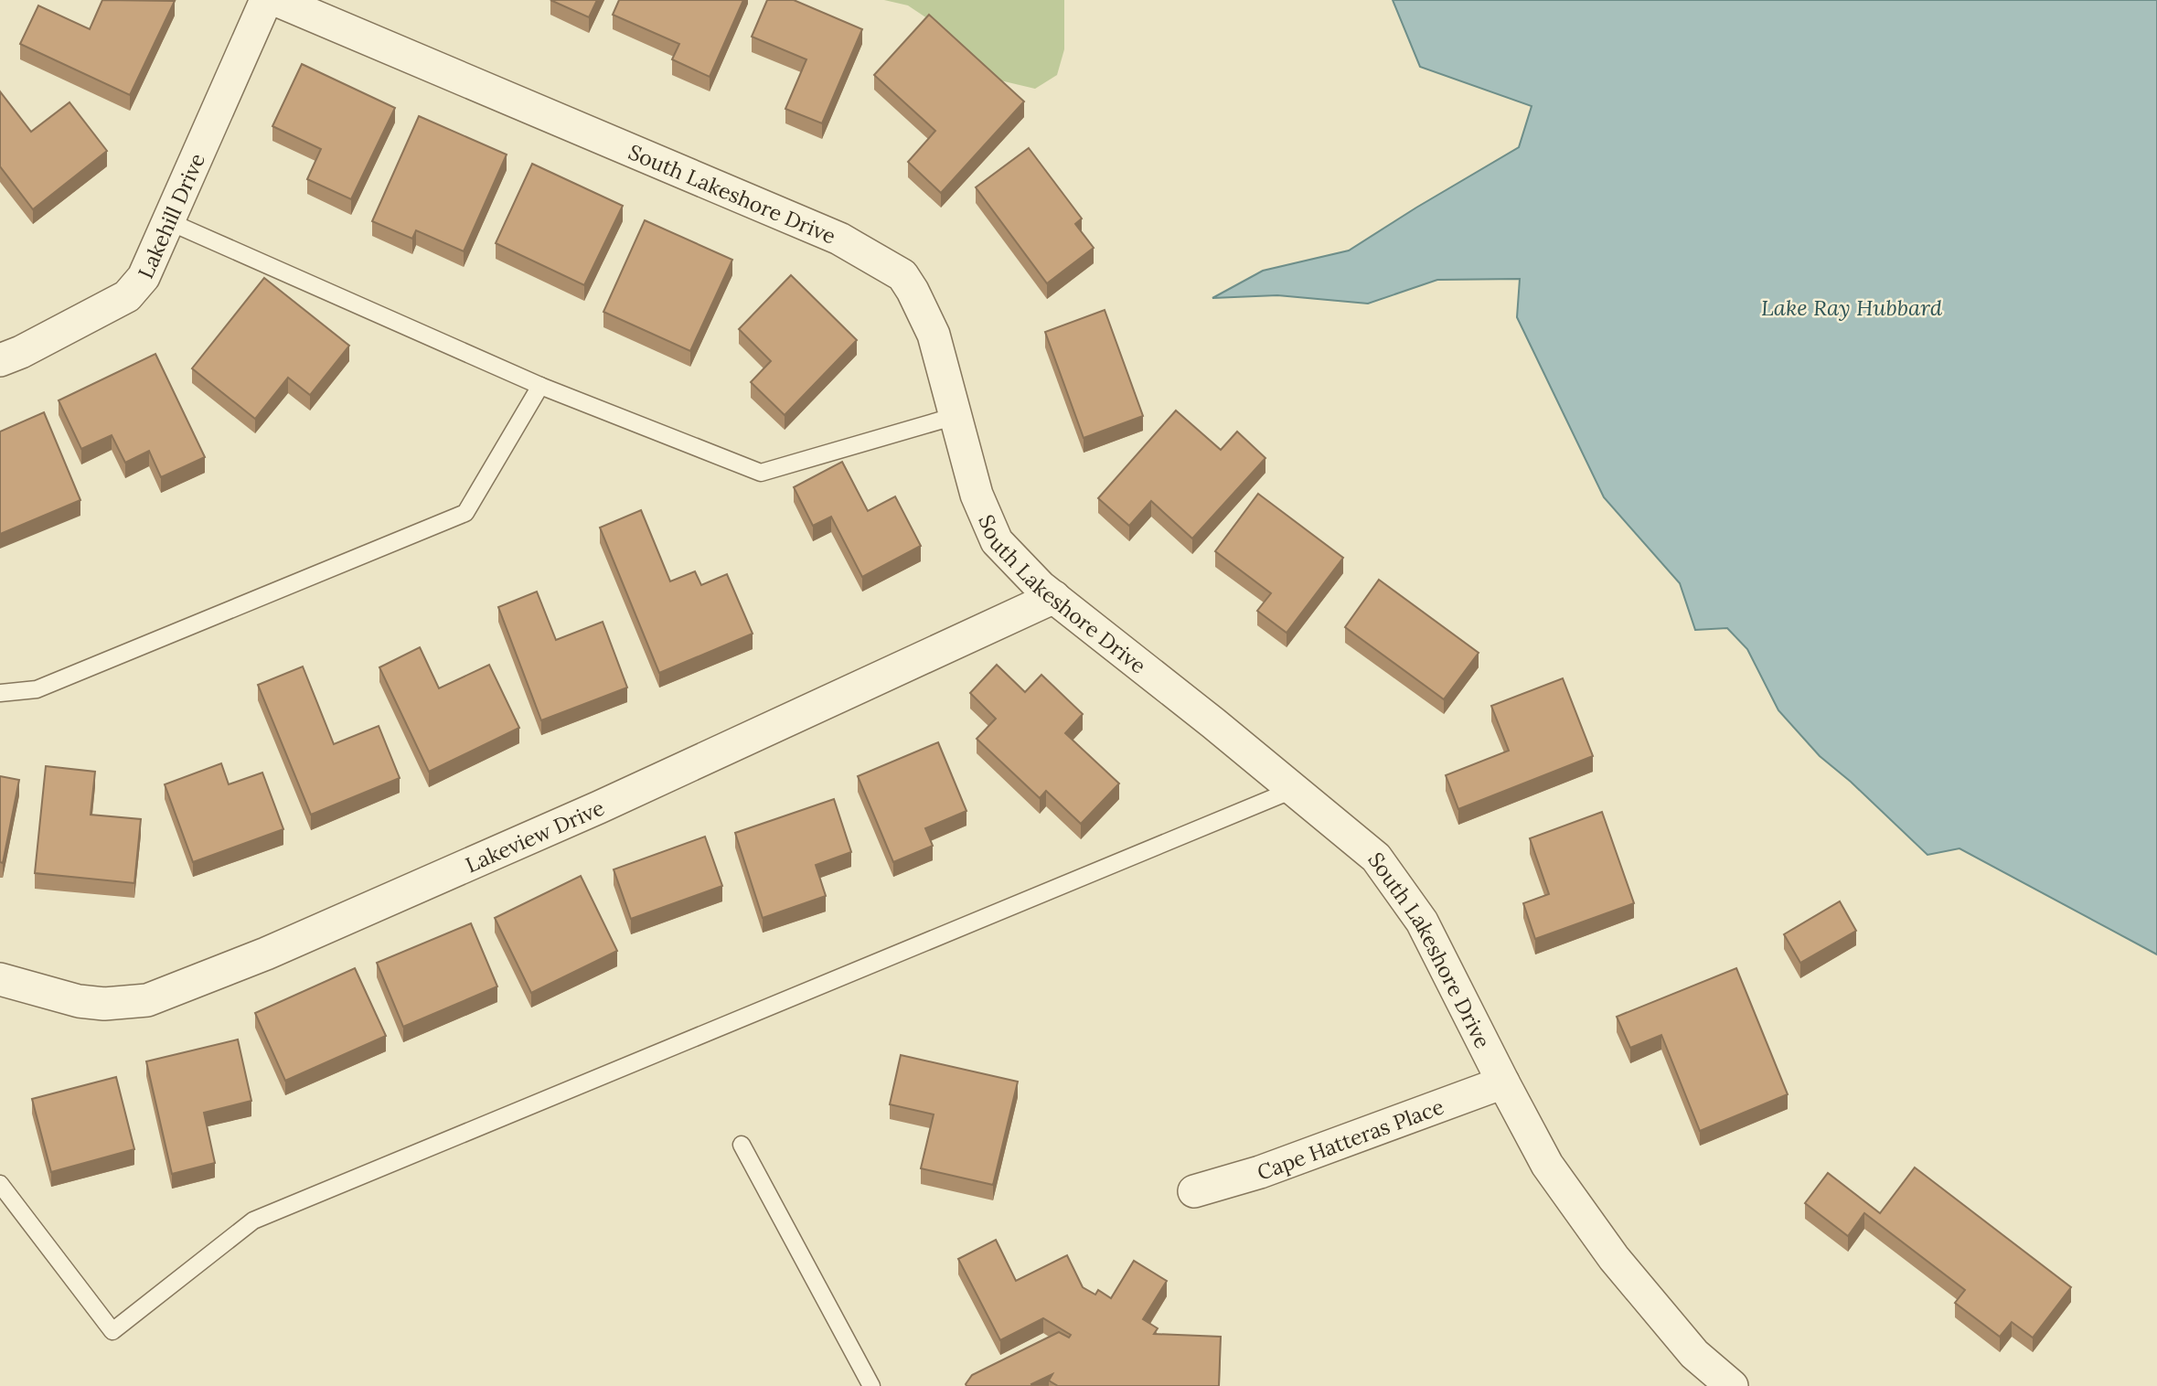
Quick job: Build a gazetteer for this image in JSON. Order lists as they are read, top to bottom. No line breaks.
{"streets":{"street":["South Lakeshore Drive","Lakehill Drive","Lakeview Drive","Cape Hatteras Place"]},"crossings":[["South Lakeshore Drive","Lakeview Drive"],["South Lakeshore Drive","Cape Hatteras Place"]],"water":["Lake Ray Hubbard"]}
